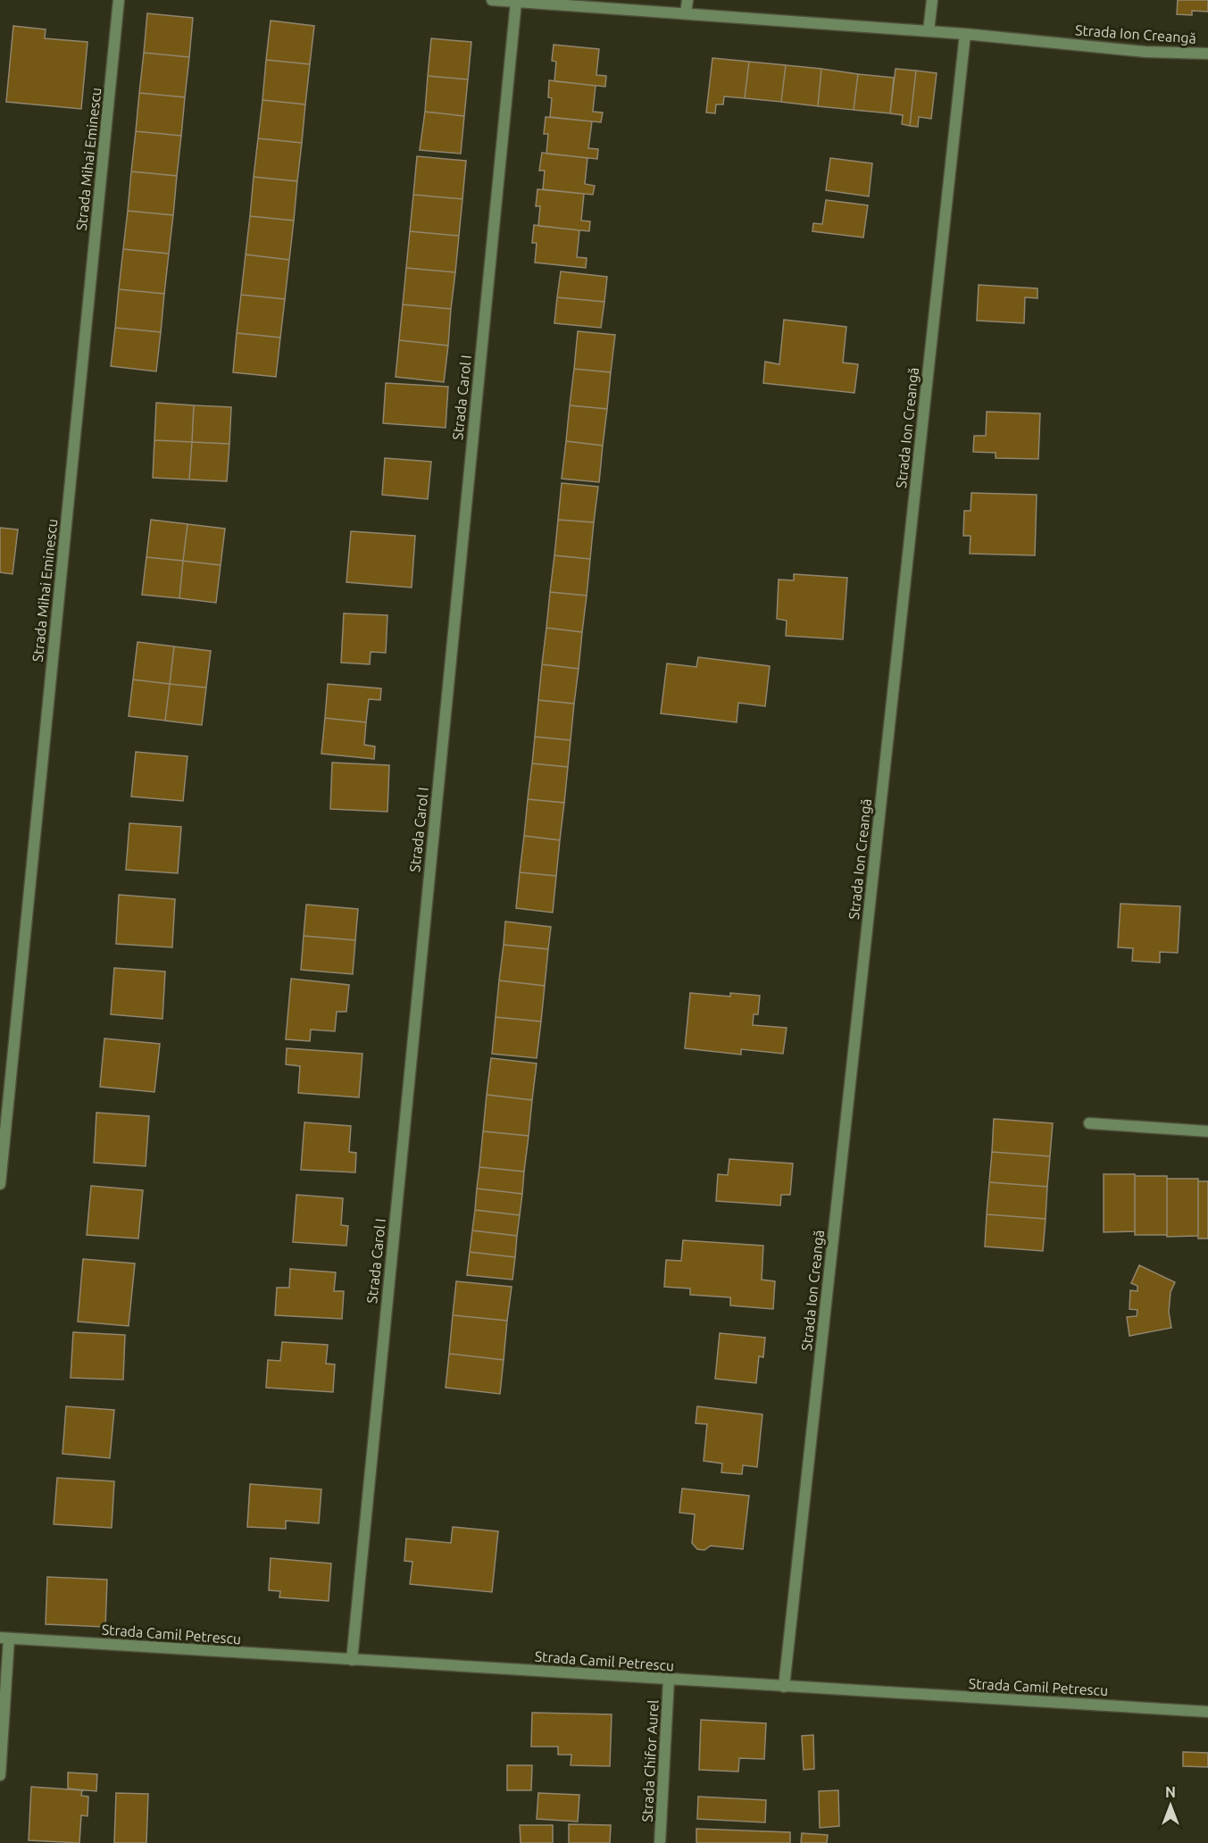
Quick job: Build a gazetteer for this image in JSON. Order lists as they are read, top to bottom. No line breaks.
{"streets":{"street":["Strada Ion Creangă","Strada Mihai Eminescu","Strada Carol I","Strada Camil Petrescu","Strada Chifor Aurel"]},"crossings":[["Strada Ion Creangă","Strada Carol I"],["Strada Ion Creangă","Strada Camil Petrescu"],["Strada Carol I","Strada Camil Petrescu"],["Strada Camil Petrescu","Strada Chifor Aurel"]],"north":"top"}
